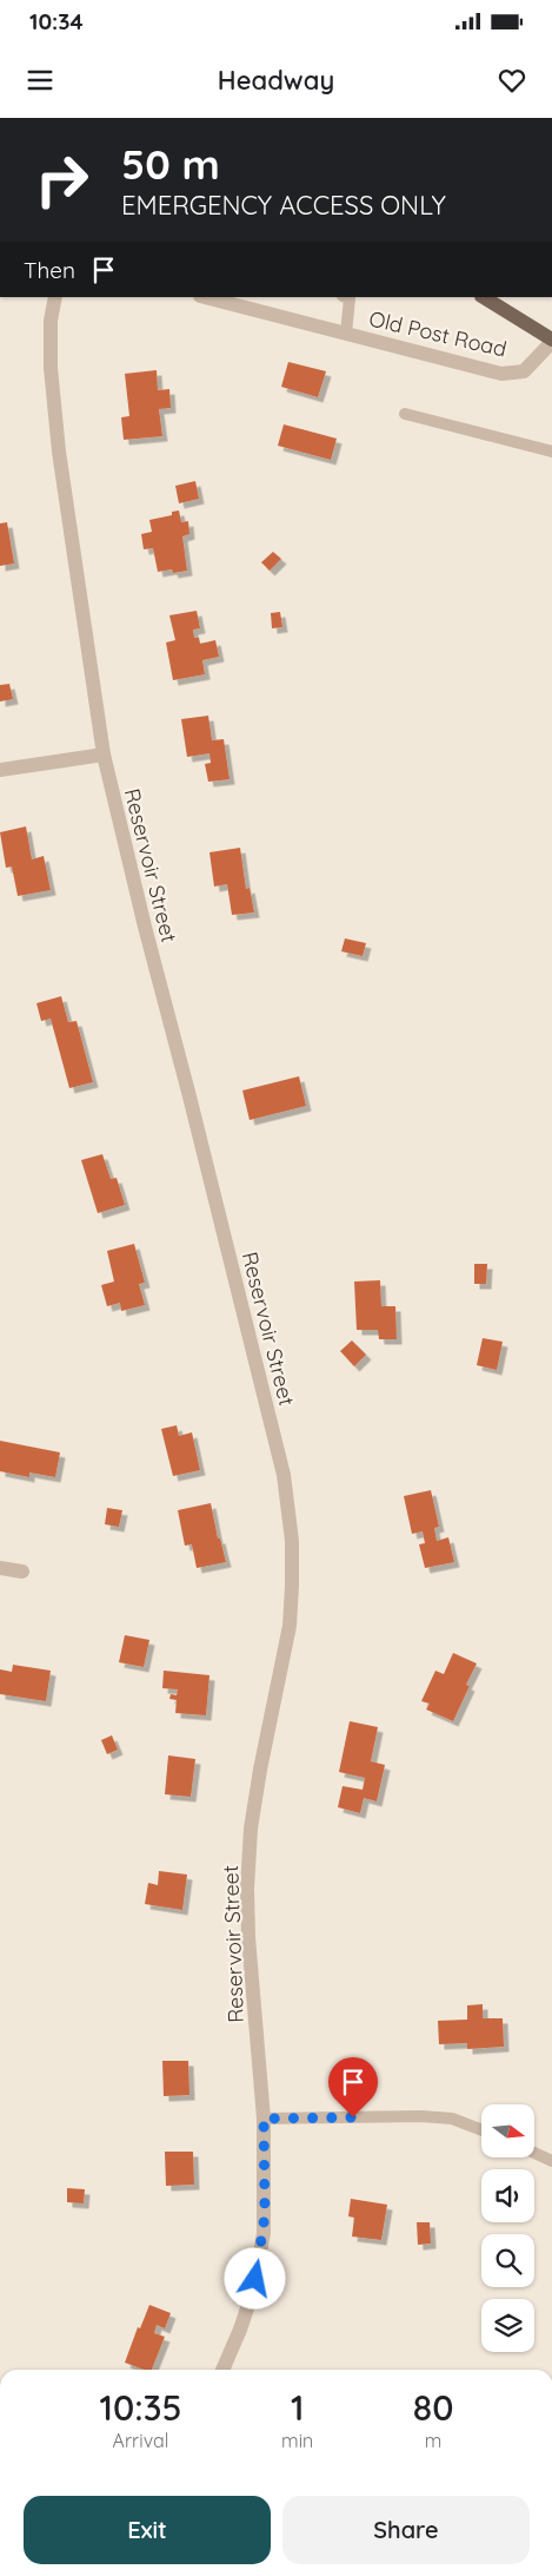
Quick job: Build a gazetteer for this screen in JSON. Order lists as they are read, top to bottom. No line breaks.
{"streets":{"street":["Old Post Road","Reservoir Street"]},"north":"right","page":{"status":"10:34","header":"Headway","turn":["50 m","EMERGENCY ACCESS ONLY"],"then":"Then","eta":["10:35","Arrival","1","min","80","m"],"buttons":["Exit","Share"]}}
